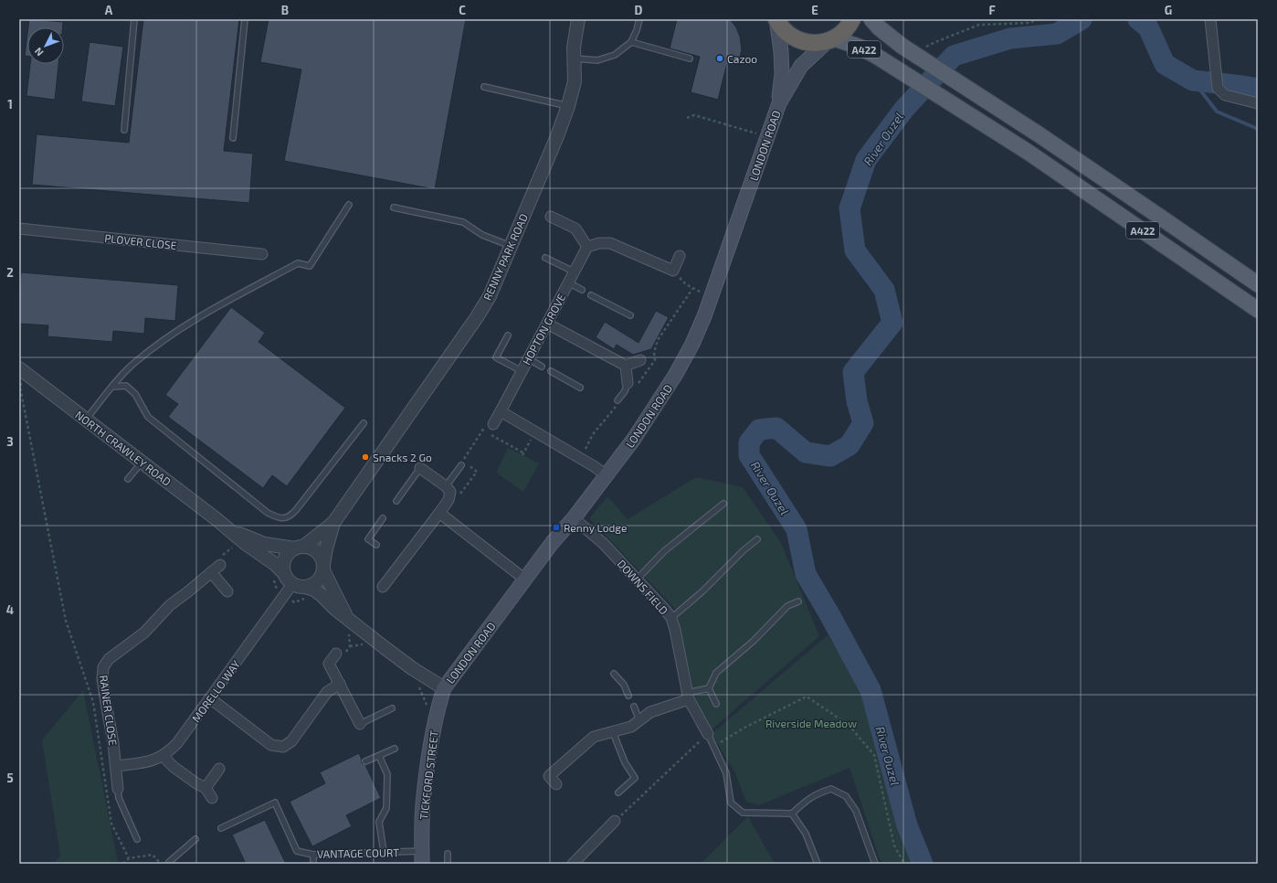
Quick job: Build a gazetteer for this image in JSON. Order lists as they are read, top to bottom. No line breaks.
{"streets":{"main road":["A422","LONDON ROAD","TICKFORD STREET"],"street":["PLOVER CLOSE","RENNY PARK ROAD","HOPTON GROVE","NORTH CRAWLEY ROAD","DOWNS FIELD","MORELLO WAY","RAINER CLOSE"],"lane":["VANTAGE COURT"]},"crossings":[["A422","LONDON ROAD"],["LONDON ROAD","DOWNS FIELD"],["LONDON ROAD","TICKFORD STREET"],["RENNY PARK ROAD","NORTH CRAWLEY ROAD"],["RENNY PARK ROAD","MORELLO WAY"],["NORTH CRAWLEY ROAD","MORELLO WAY"],["MORELLO WAY","RAINER CLOSE"],["TICKFORD STREET","VANTAGE COURT"]],"water":["River Ouzel"],"parks":["Riverside Meadow"],"places":{"other":["Cazoo","Snacks 2 Go"],"transit":["Renny Lodge"]},"north":"bottom left","grid":{"columns":["A","B","C","D","E","F","G"],"rows":["1","2","3","4","5"]}}
